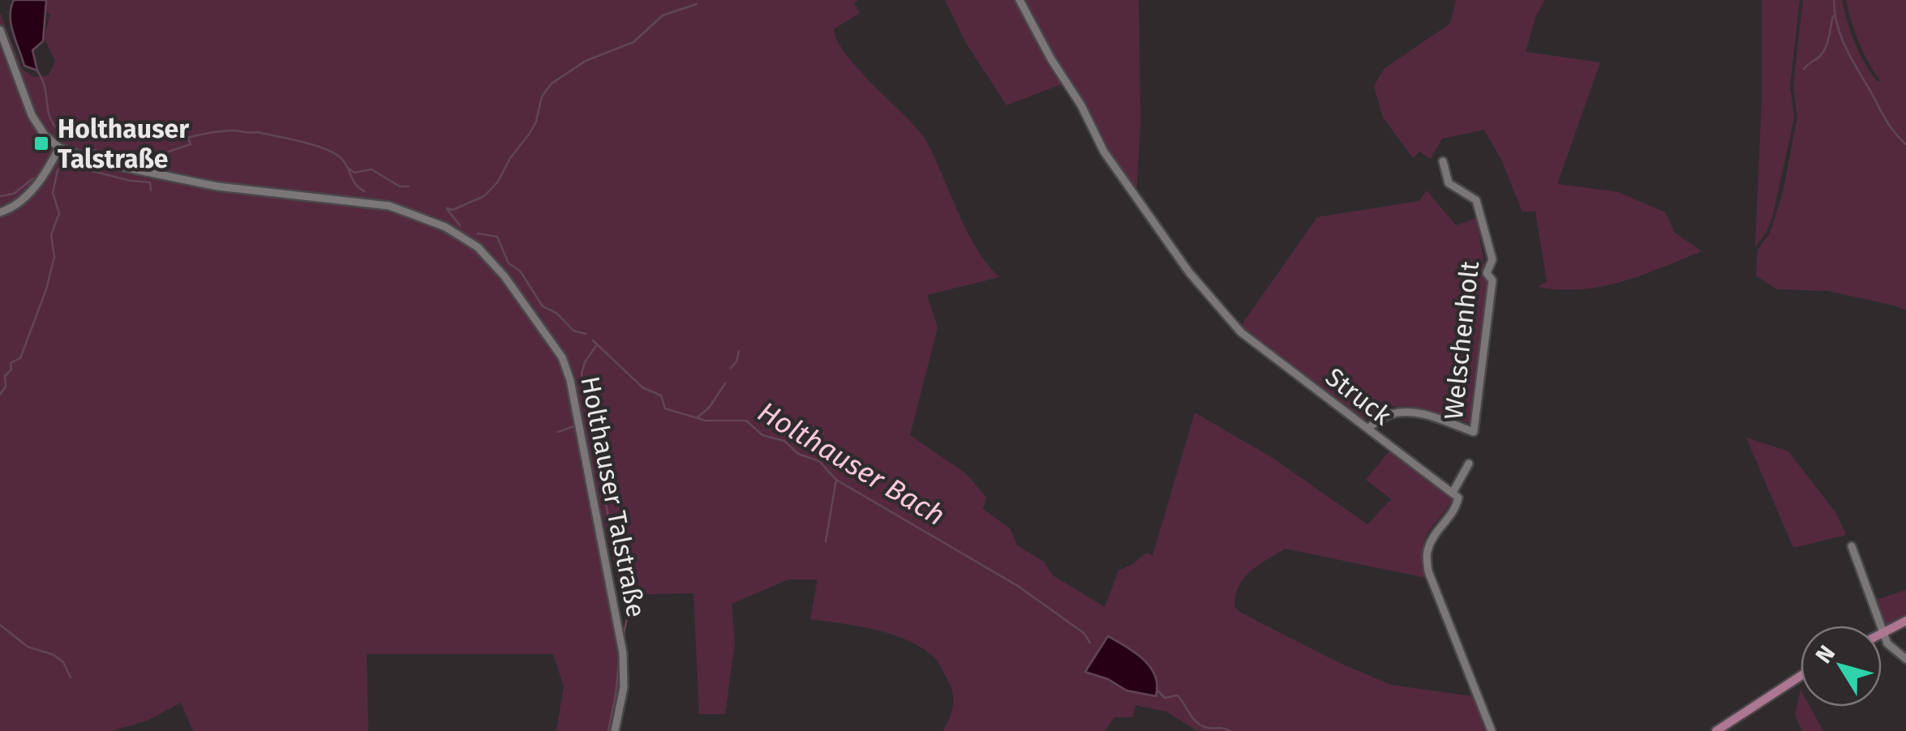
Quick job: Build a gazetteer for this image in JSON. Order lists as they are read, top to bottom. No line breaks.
{"streets":{"street":["Welschenholt","Struck","Holthauser Talstraße"]},"crossings":[["Welschenholt","Struck"]],"water":["Holthauser Bach"],"places":{"transit":["Holthauser Talstraße"]},"north":"top left"}
